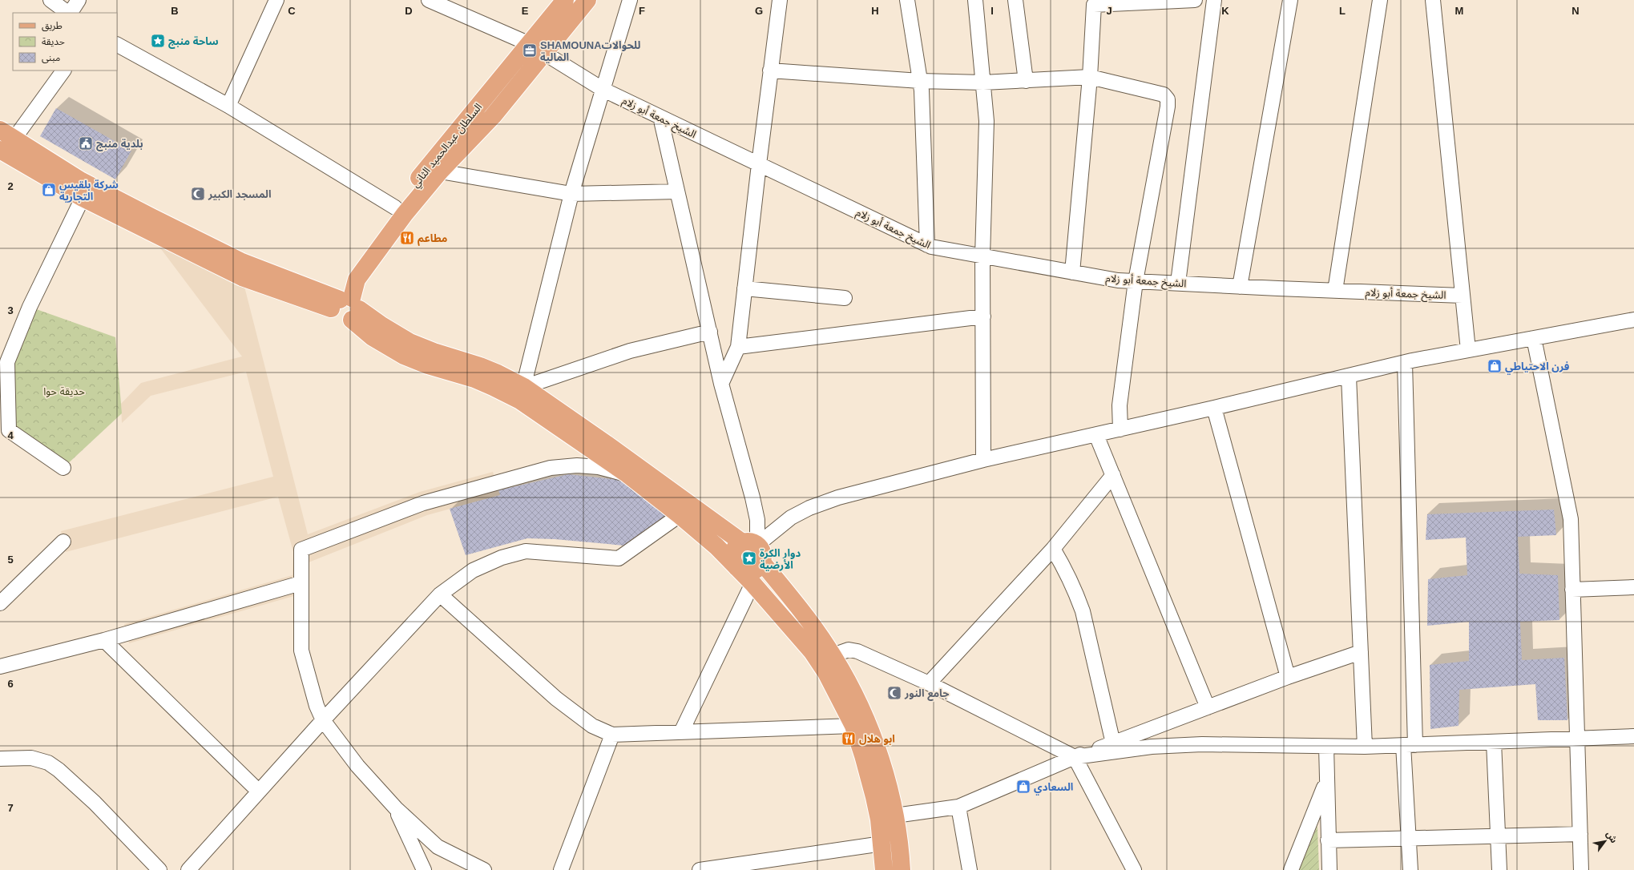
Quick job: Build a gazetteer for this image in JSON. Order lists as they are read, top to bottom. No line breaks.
{"streets":{"main road":["السلطان عبدالحميد الثاني"],"street":["الشيخ جمعة أبو زلام"]},"crossings":[["الشيخ جمعة أبو زلام","السلطان عبدالحميد الثاني"]],"parks":["حديقة حوا"],"places":{"place":["ساحة منبج","دوار الكرة الأرضية"],"office":["SHAMOUNAللحوالات المالية"],"public building":["بلدية منبج"],"shop":["شركة بلقيس التجارية","فرن الاحتياطي","السعادي"],"mosque":["المسجد الكبير","جامع النور"],"restaurant":["مطاعم","ابو هلال"]},"legend":["طريق","حديقة","مبنى"],"north":"top right","grid":{"columns":["B","C","D","E","F","G","H","I","J","K","L","M","N"],"rows":["2","3","4","5","6","7"]}}
